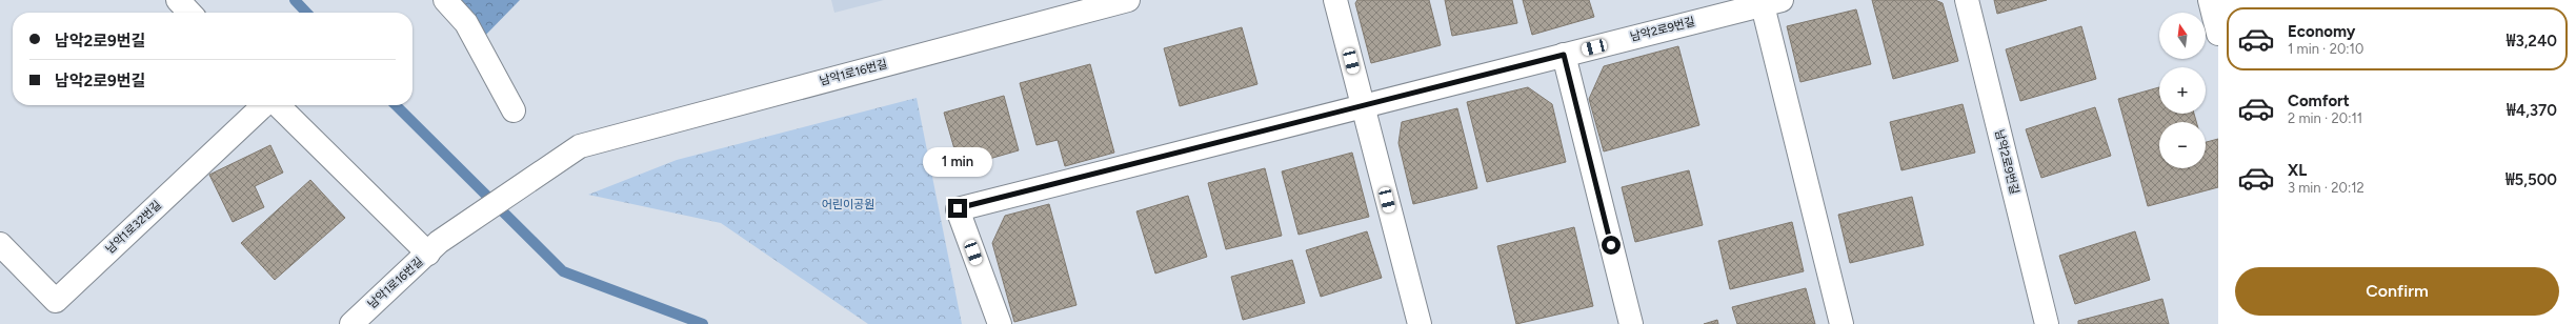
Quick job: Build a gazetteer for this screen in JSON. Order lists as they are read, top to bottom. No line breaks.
{"streets":{"street":["남악2로9번길","남악1로16번길","남악1로32번길"]},"parks":["어린이공원"],"north":"top","page":{"list":[{"name":"Economy","note":"1 min · 20:10","value":"₩3,240"},{"name":"Comfort","note":"2 min · 20:11","value":"₩4,370"},{"name":"XL","note":"3 min · 20:12","value":"₩5,500"}],"map_buttons":["+","−"],"banner":["남악2로9번길","남악2로9번길"],"bubble":"1 min","buttons":"Confirm"}}
